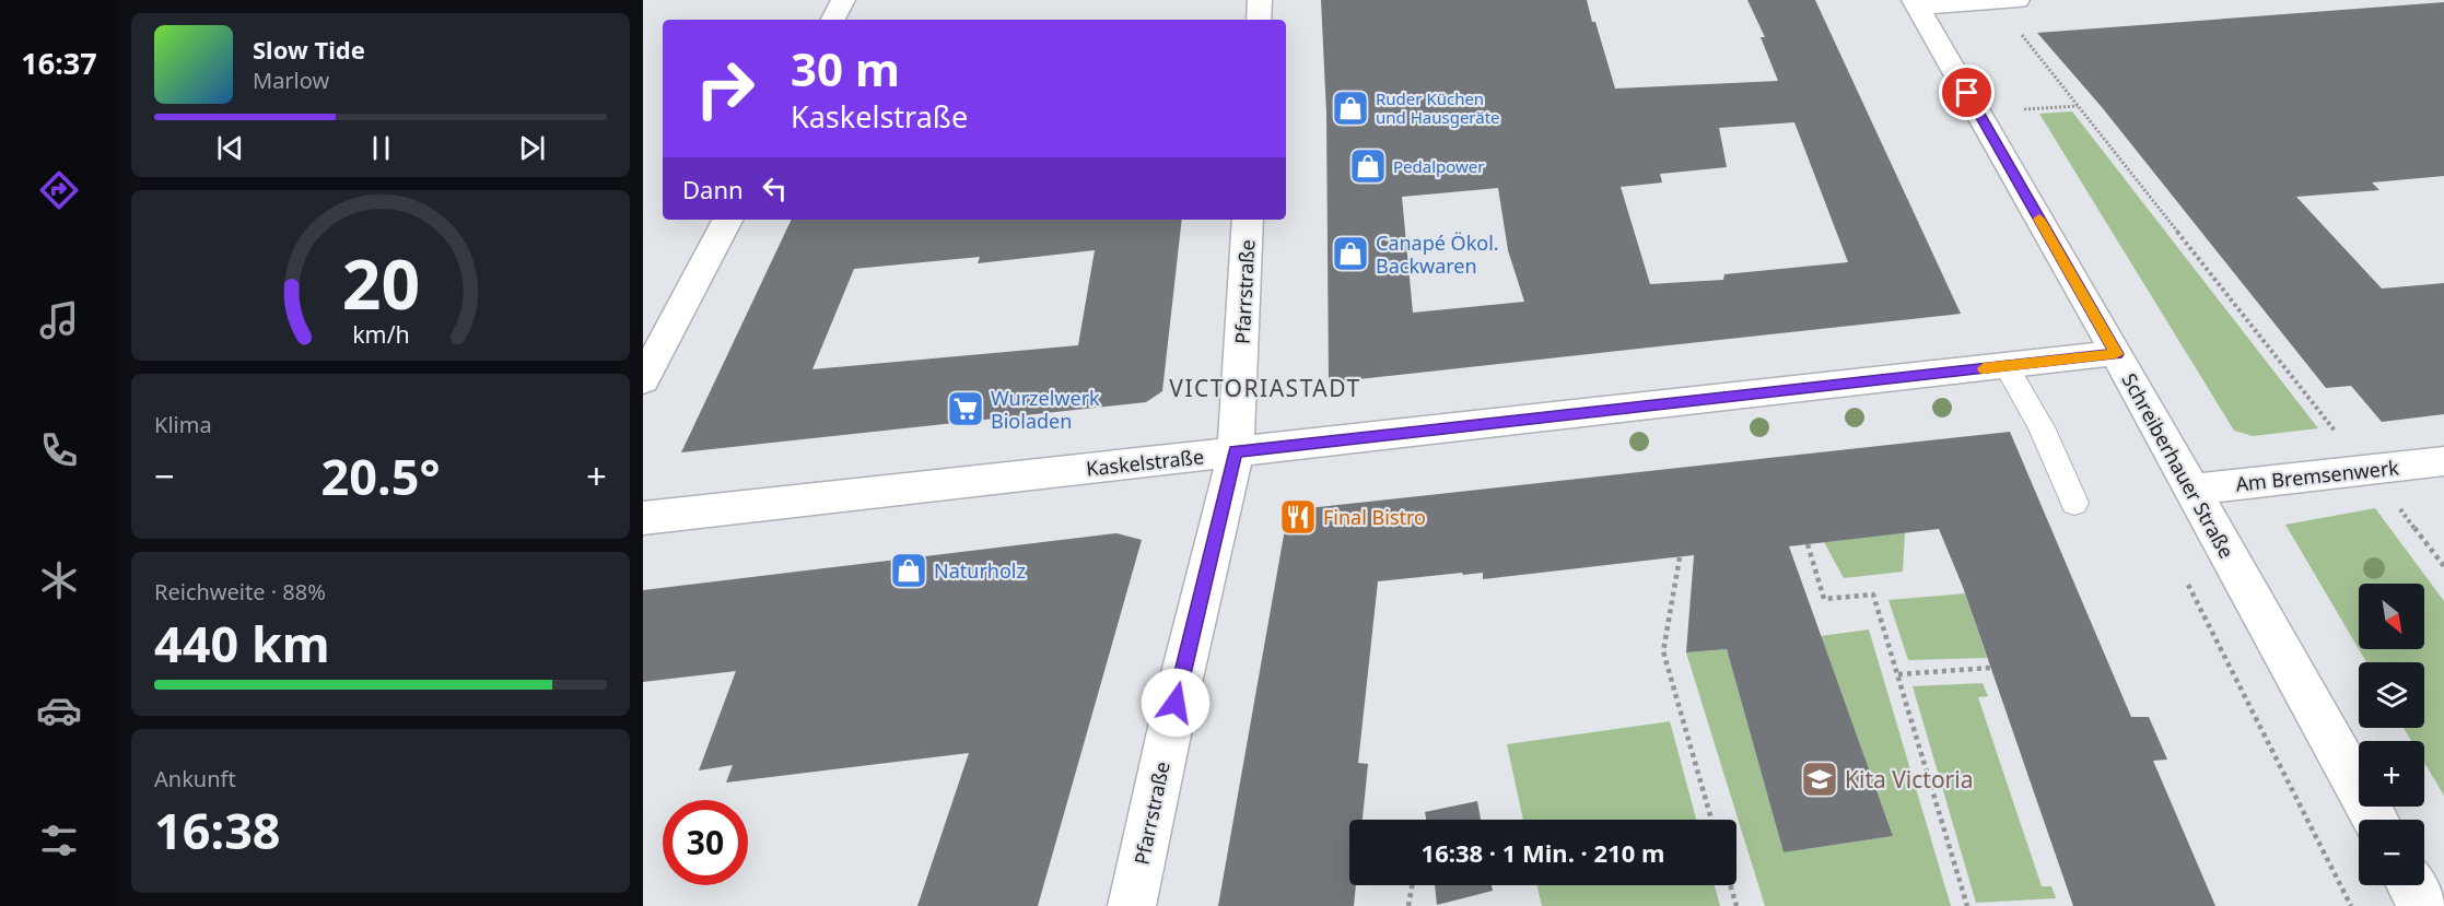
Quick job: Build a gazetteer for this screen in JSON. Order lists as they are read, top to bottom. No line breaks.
{"streets":{"street":["Pfarrstraße","Kaskelstraße","Schreiberhauer Straße","Am Bremsenwerk"]},"crossings":[["Pfarrstraße","Kaskelstraße"],["Kaskelstraße","Schreiberhauer Straße"],["Schreiberhauer Straße","Am Bremsenwerk"]],"districts":["VICTORIASTADT"],"places":{"shop":["Ruder Küchen und Hausgeräte","Pedalpower","Canapé Ökol. Backwaren","Naturholz"],"supermarket":["Wurzelwerk Bioladen"],"restaurant":["Final Bistro"],"school or university":["Kita Victoria"]},"north":"bottom right","page":{"tabs":"16:37","turn":["30 m","Kaskelstraße"],"song":["Slow Tide","Marlow"],"then":"Dann","tile":["Klima",["Reichweite · 88%","440 km"],["Ankunft","16:38"]],"heat":["−","20.5°","+"],"map_buttons":["+","−"],"limit":"30","trip":"16:38 · 1 Min. · 210 m","gauge":["20","km/h"]}}
